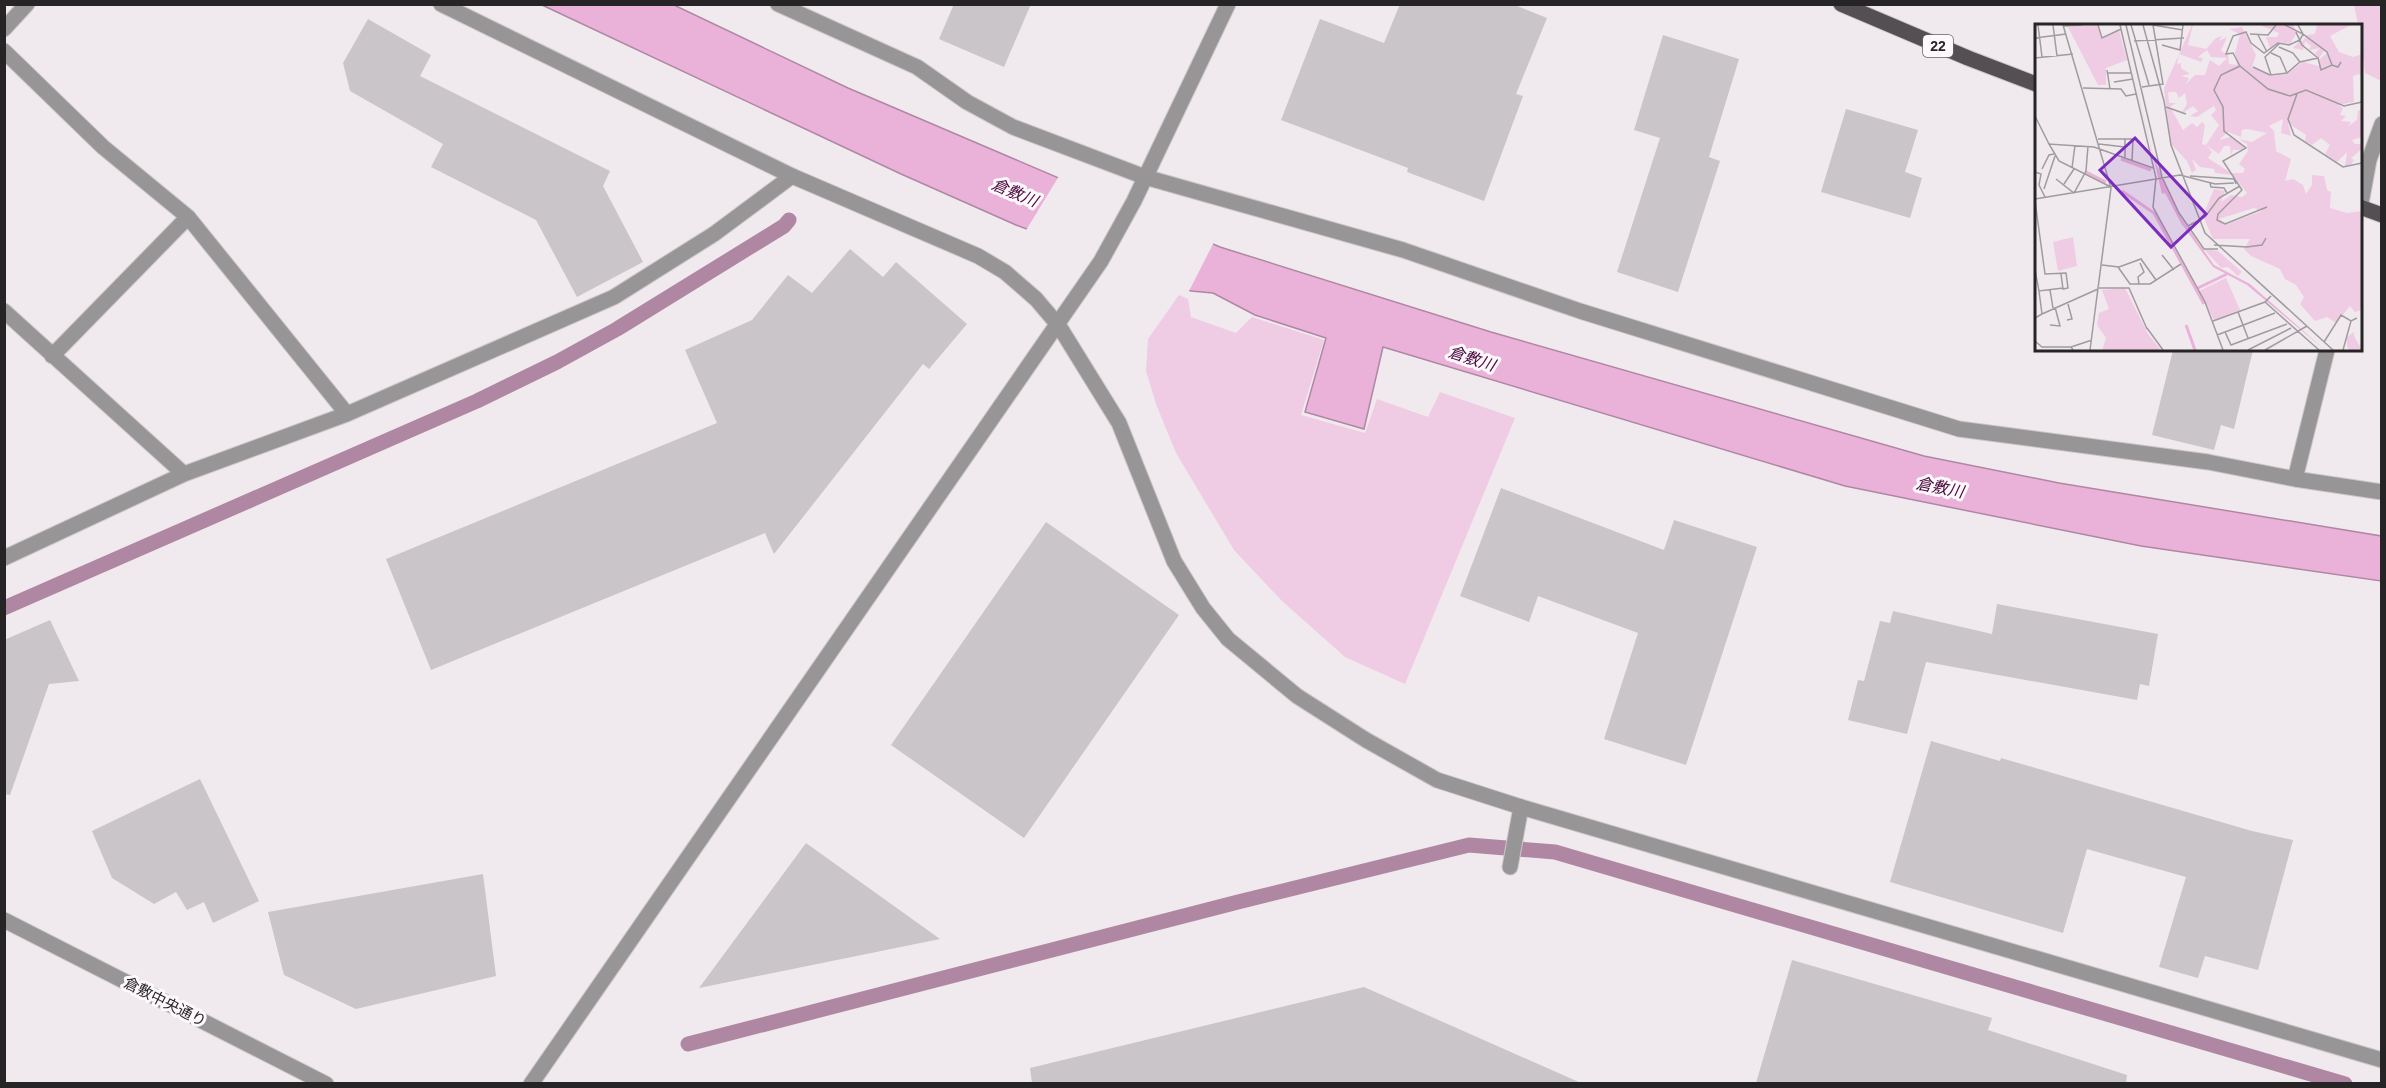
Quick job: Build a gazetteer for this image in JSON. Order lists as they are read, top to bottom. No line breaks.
{"streets":{"main road":["22"],"street":["倉敷中央通り"]},"water":["倉敷川"]}
